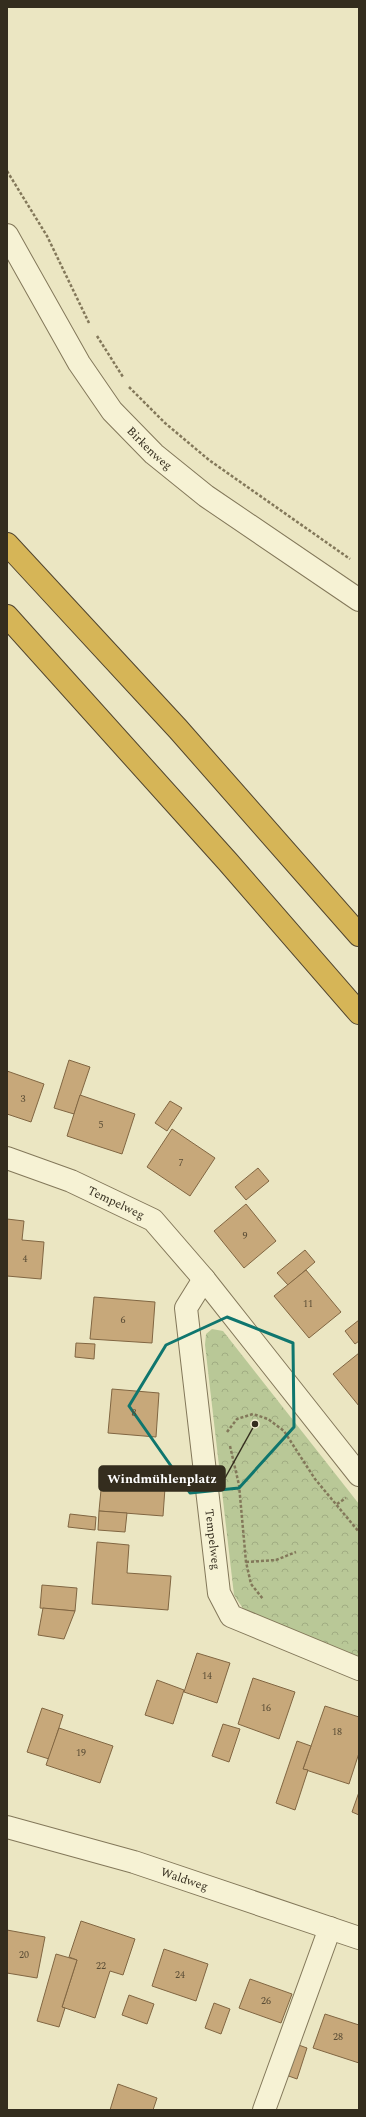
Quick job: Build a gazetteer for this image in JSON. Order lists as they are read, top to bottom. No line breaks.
{"streets":{"street":["Birkenweg","Tempelweg","Waldweg"]},"places":["Windmühlenplatz"],"house_numbers":["3","5","7","9","4","11","6","8","14","16","18","19","20","22","24","26","28"]}
